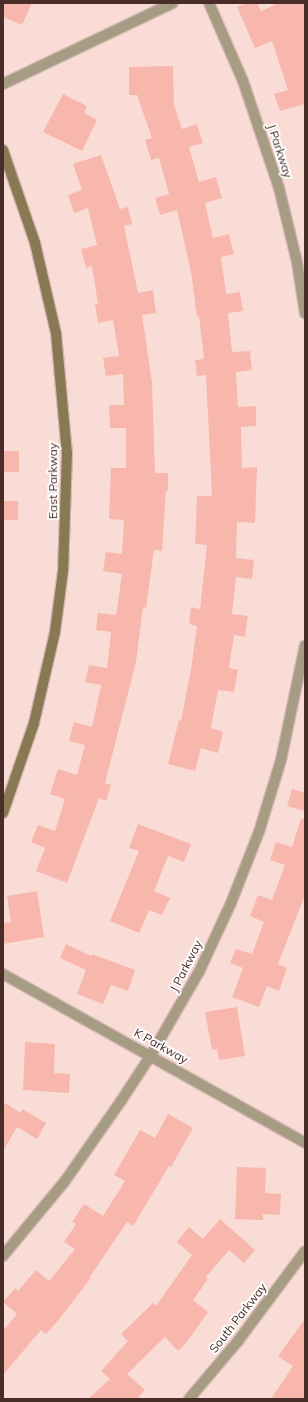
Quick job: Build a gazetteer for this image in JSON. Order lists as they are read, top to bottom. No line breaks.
{"streets":{"street":["J Parkway","East Parkway","K Parkway","South Parkway"]},"crossings":[["J Parkway","K Parkway"]]}
